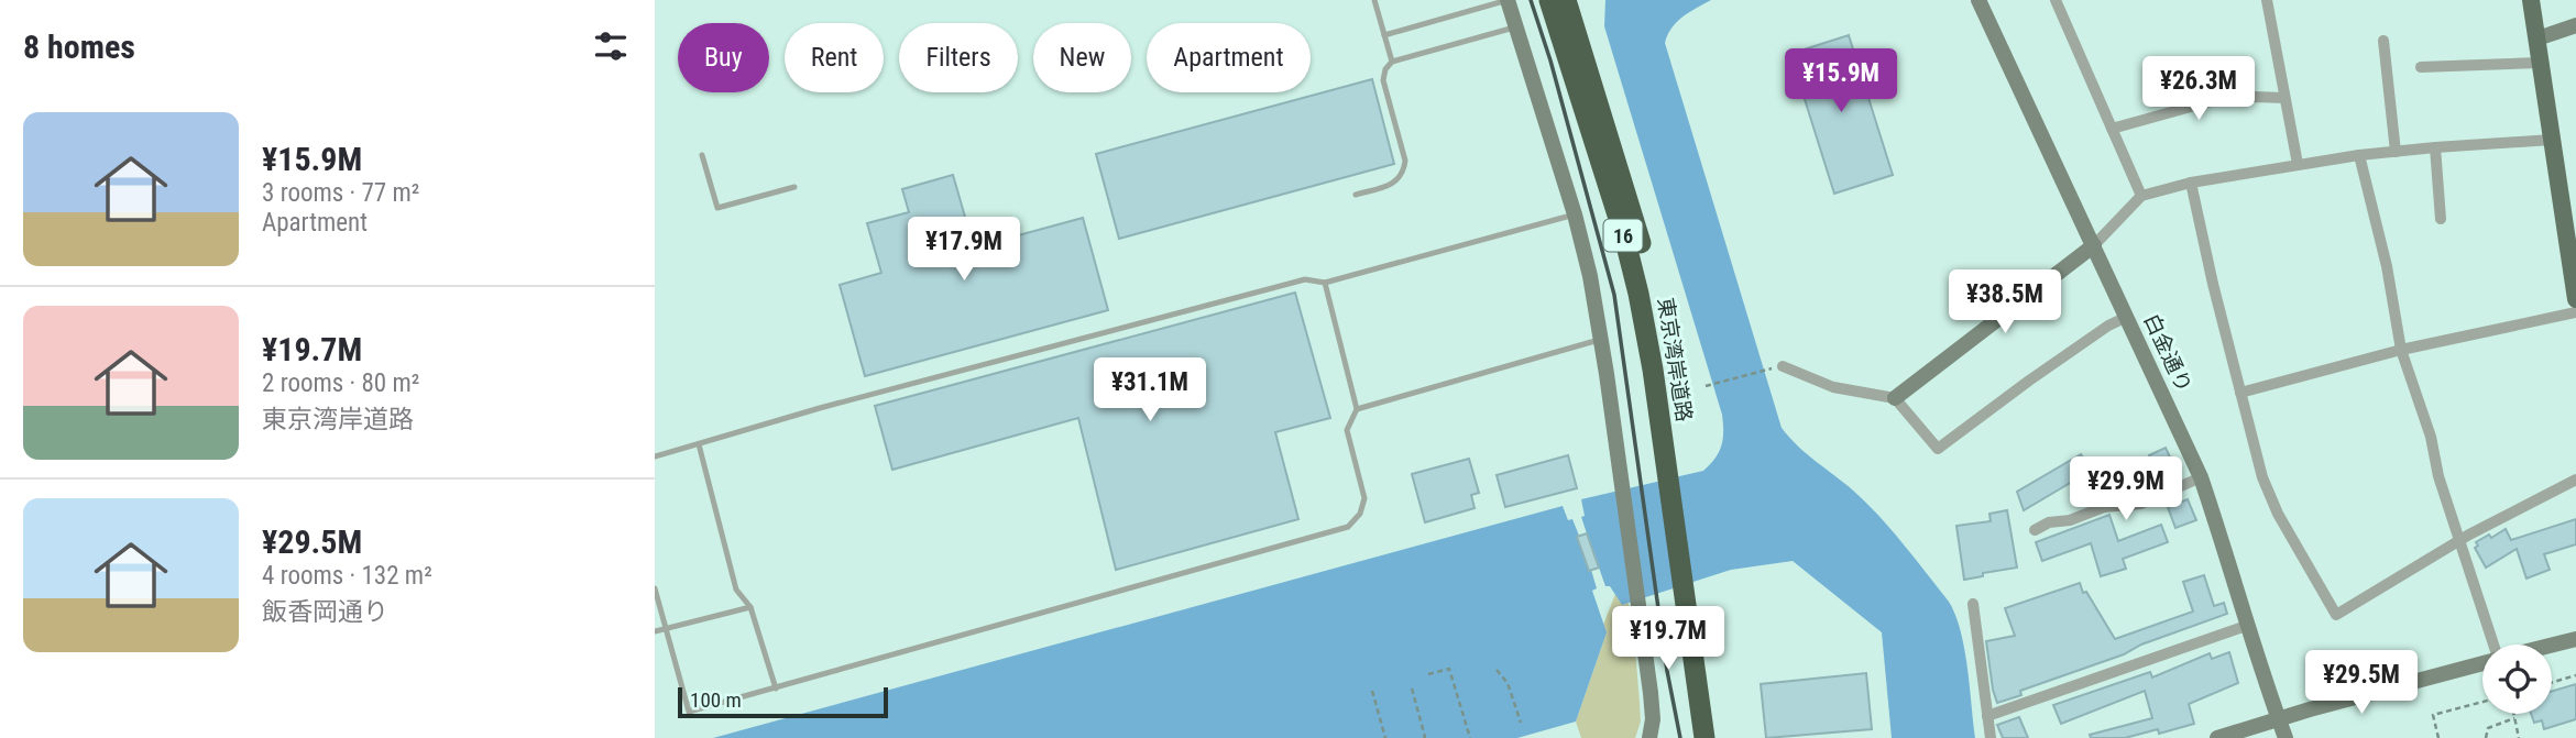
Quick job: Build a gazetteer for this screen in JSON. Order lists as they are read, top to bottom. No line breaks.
{"streets":{"highway":["16","東京湾岸道路"],"street":["白金通り"]},"scale_bar":"100 m","page":{"heading":"8 homes","chip":["Buy","Rent","Filters","New","Apartment"],"price":["¥15.9M","¥26.3M","¥17.9M","¥38.5M","¥31.1M","¥29.9M","¥19.7M","¥29.5M"],"list":[{"name":"¥15.9M","note":"3 rooms · 77 m² · Apartment"},{"name":"¥19.7M","note":"2 rooms · 80 m² · 東京湾岸道路"},{"name":"¥29.5M","note":"4 rooms · 132 m² · 飯香岡通り"}],"scale":"100 m"}}
